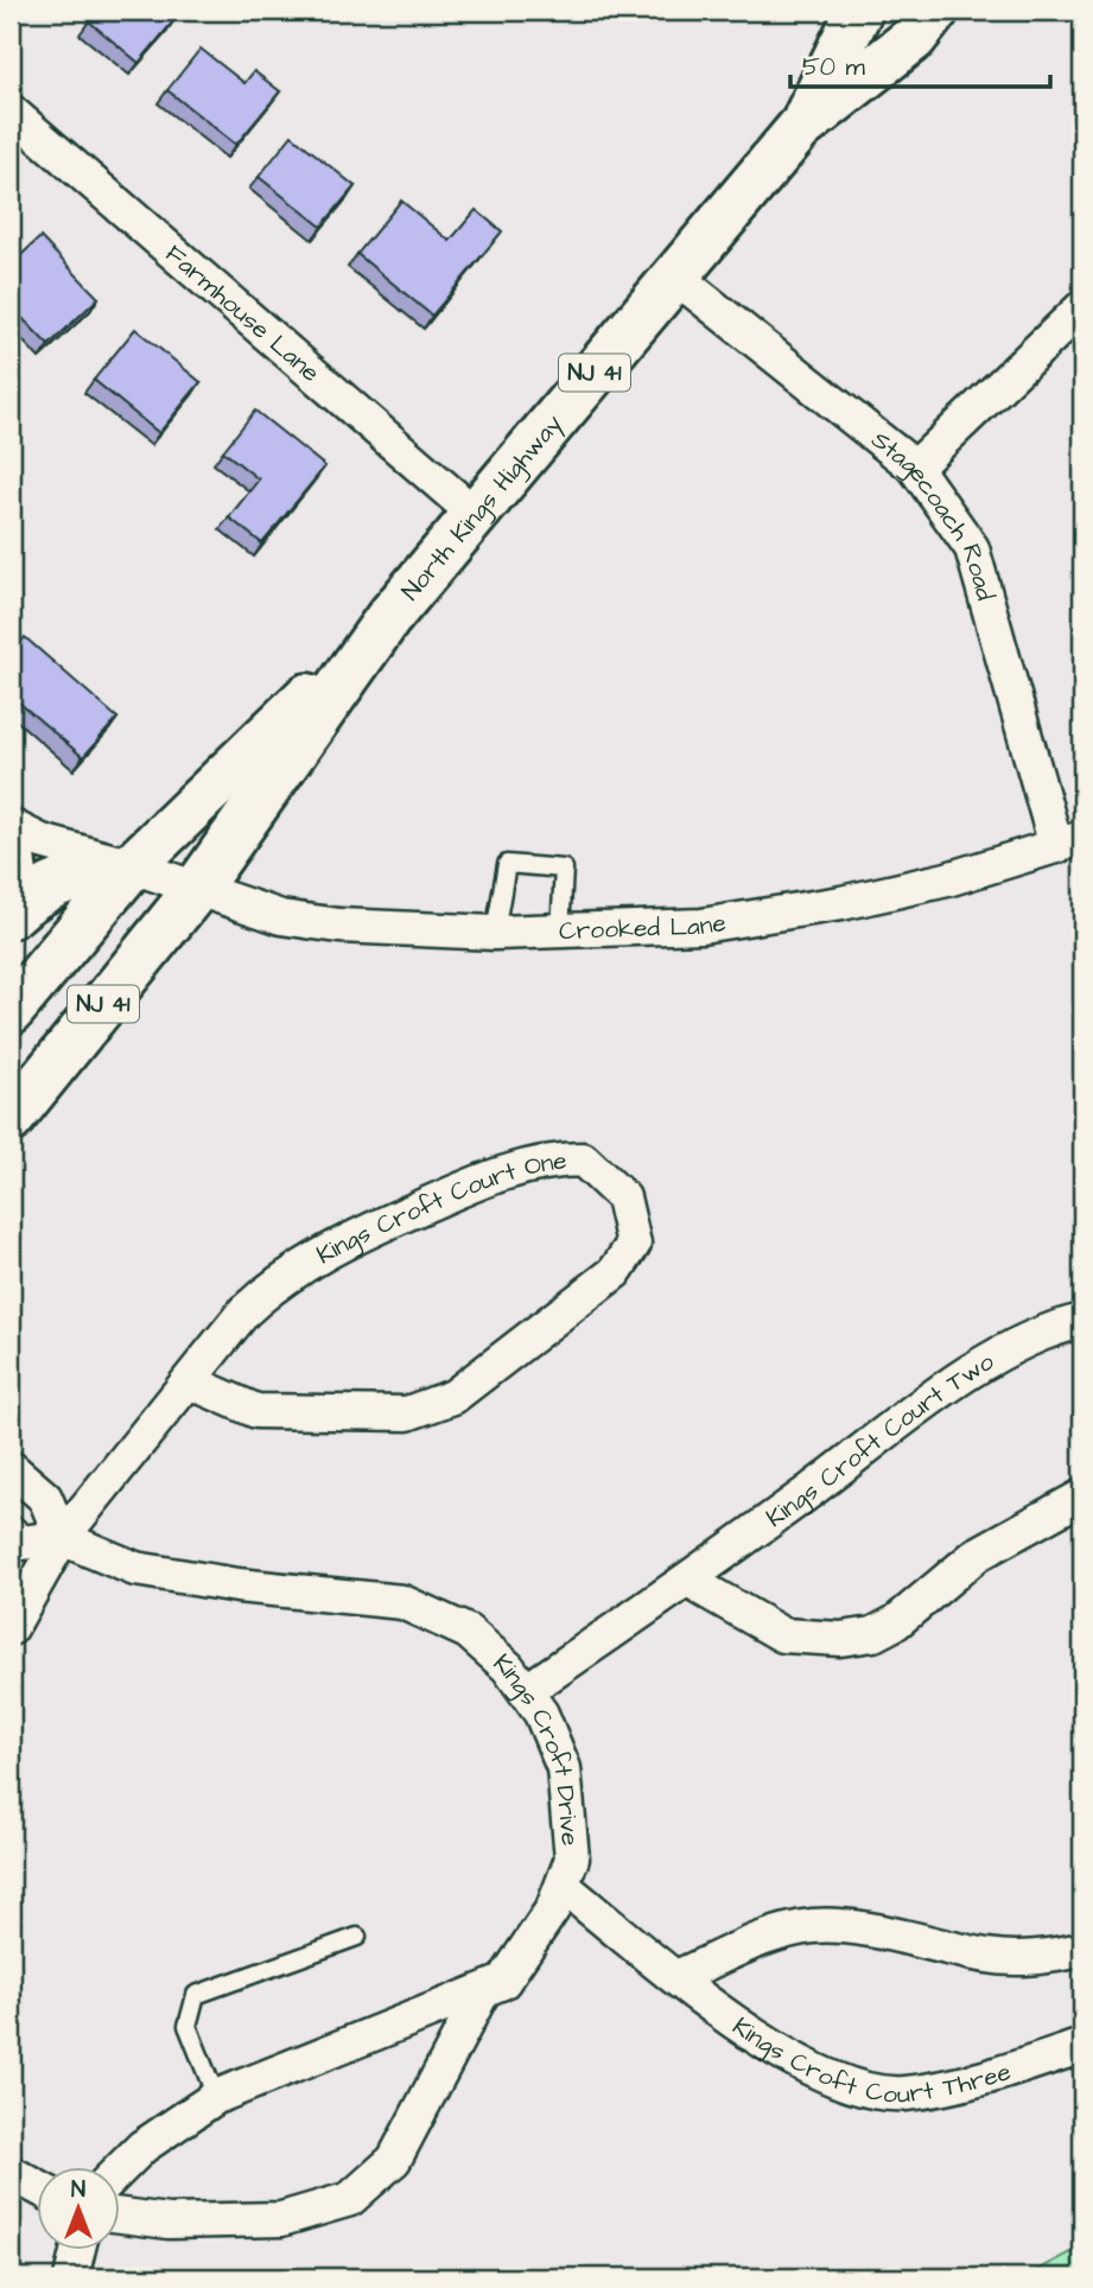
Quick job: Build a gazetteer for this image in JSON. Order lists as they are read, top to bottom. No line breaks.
{"streets":{"main road":["NJ 41","North Kings Highway"],"street":["Farmhouse Lane","Stagecoach Road","Crooked Lane","Kings Croft Court One","Kings Croft Court Two","Kings Croft Drive","Kings Croft Court Three"]},"crossings":[["Farmhouse Lane","North Kings Highway"],["North Kings Highway","Stagecoach Road"],["North Kings Highway","Crooked Lane"],["Stagecoach Road","Crooked Lane"],["Kings Croft Court One","Kings Croft Drive"],["Kings Croft Court Two","Kings Croft Drive"],["Kings Croft Drive","Kings Croft Court Three"]],"scale_bar":"50 m","north":"top"}
